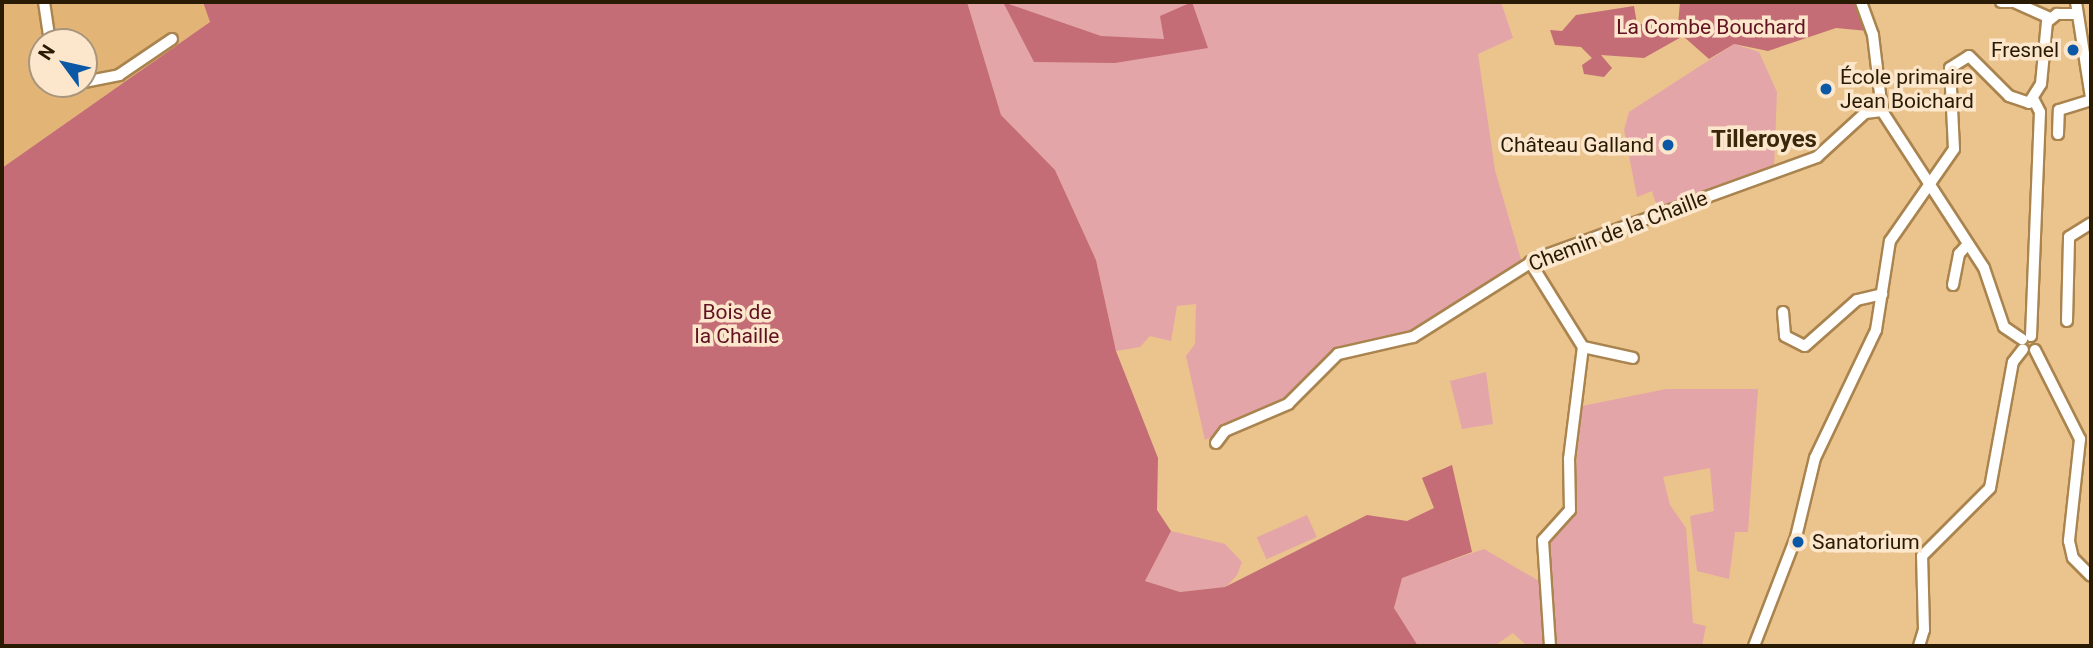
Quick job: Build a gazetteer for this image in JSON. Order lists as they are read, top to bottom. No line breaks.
{"streets":{"street":["Chemin de la Chaille"]},"districts":["Tilleroyes"],"parks":["La Combe Bouchard","Bois de la Chaille"],"places":["Fresnel","École primaire Jean Boichard","Château Galland","Sanatorium"],"north":"top left"}
